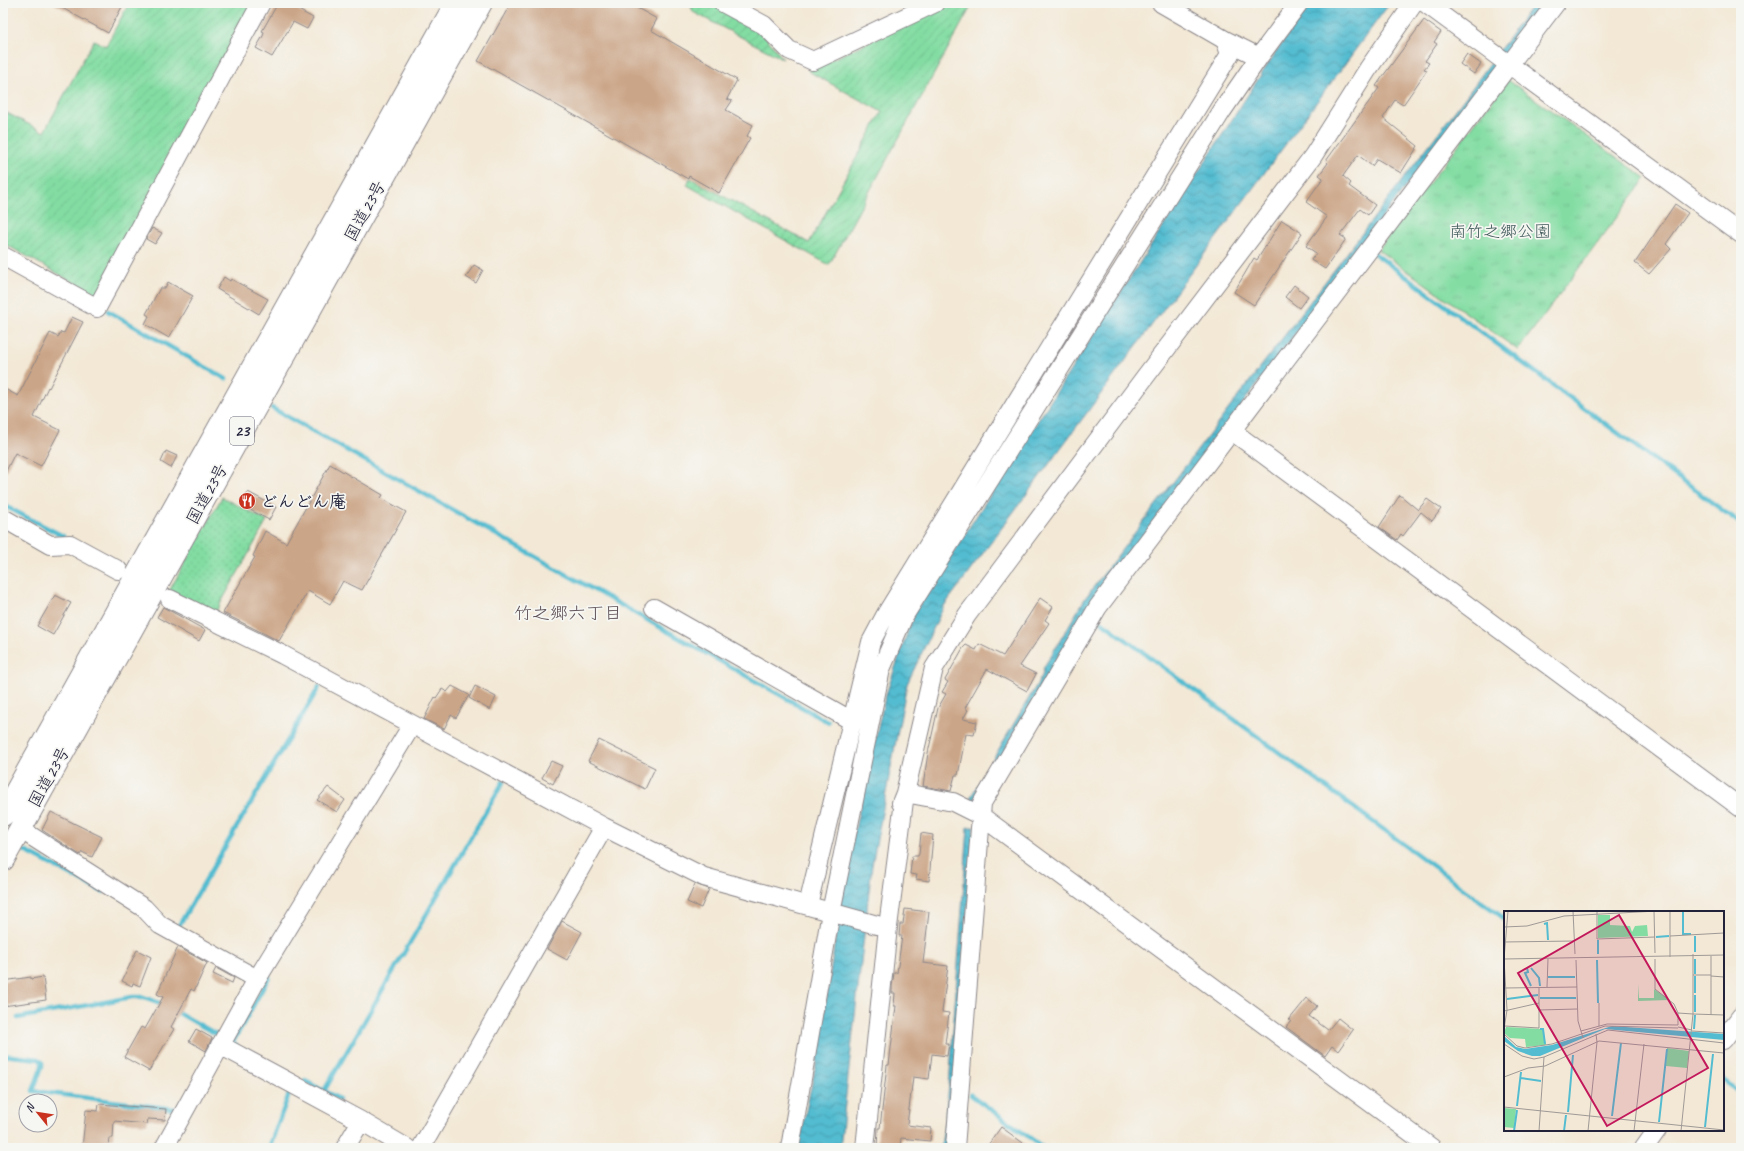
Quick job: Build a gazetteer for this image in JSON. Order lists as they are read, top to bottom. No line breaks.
{"streets":{"highway":["国道23号","23"]},"districts":["竹之郷六丁目"],"parks":["南竹之郷公園"],"places":{"restaurant":["どんどん庵"]},"north":"top left"}
